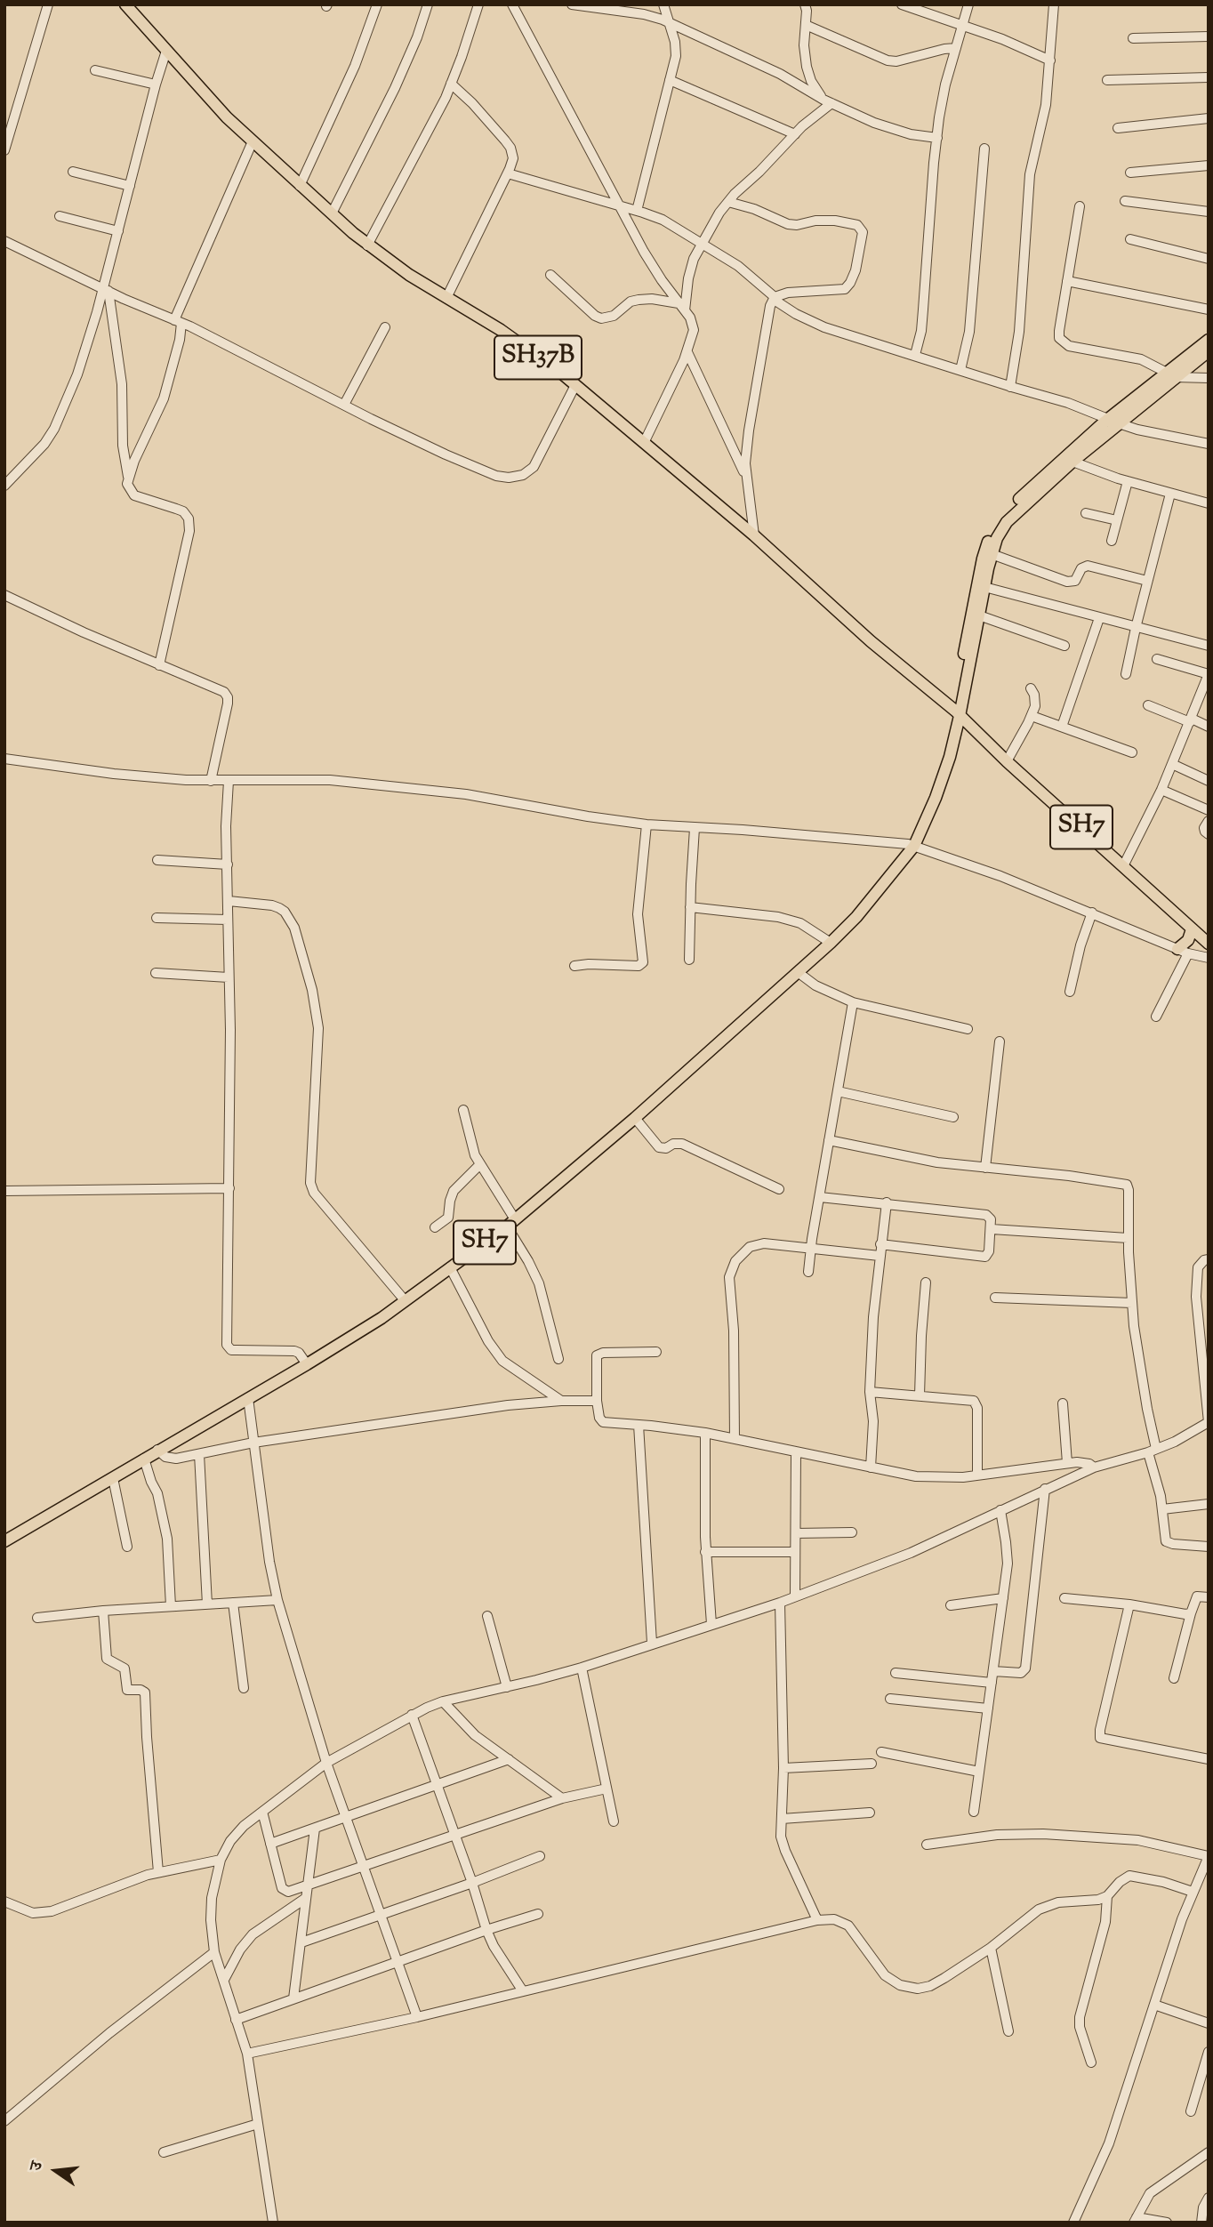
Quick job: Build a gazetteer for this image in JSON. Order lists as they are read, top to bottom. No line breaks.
{"streets":{"main road":["SH37B","SH7"]},"crossings":[["SH37B","SH7"]],"north":"left"}
